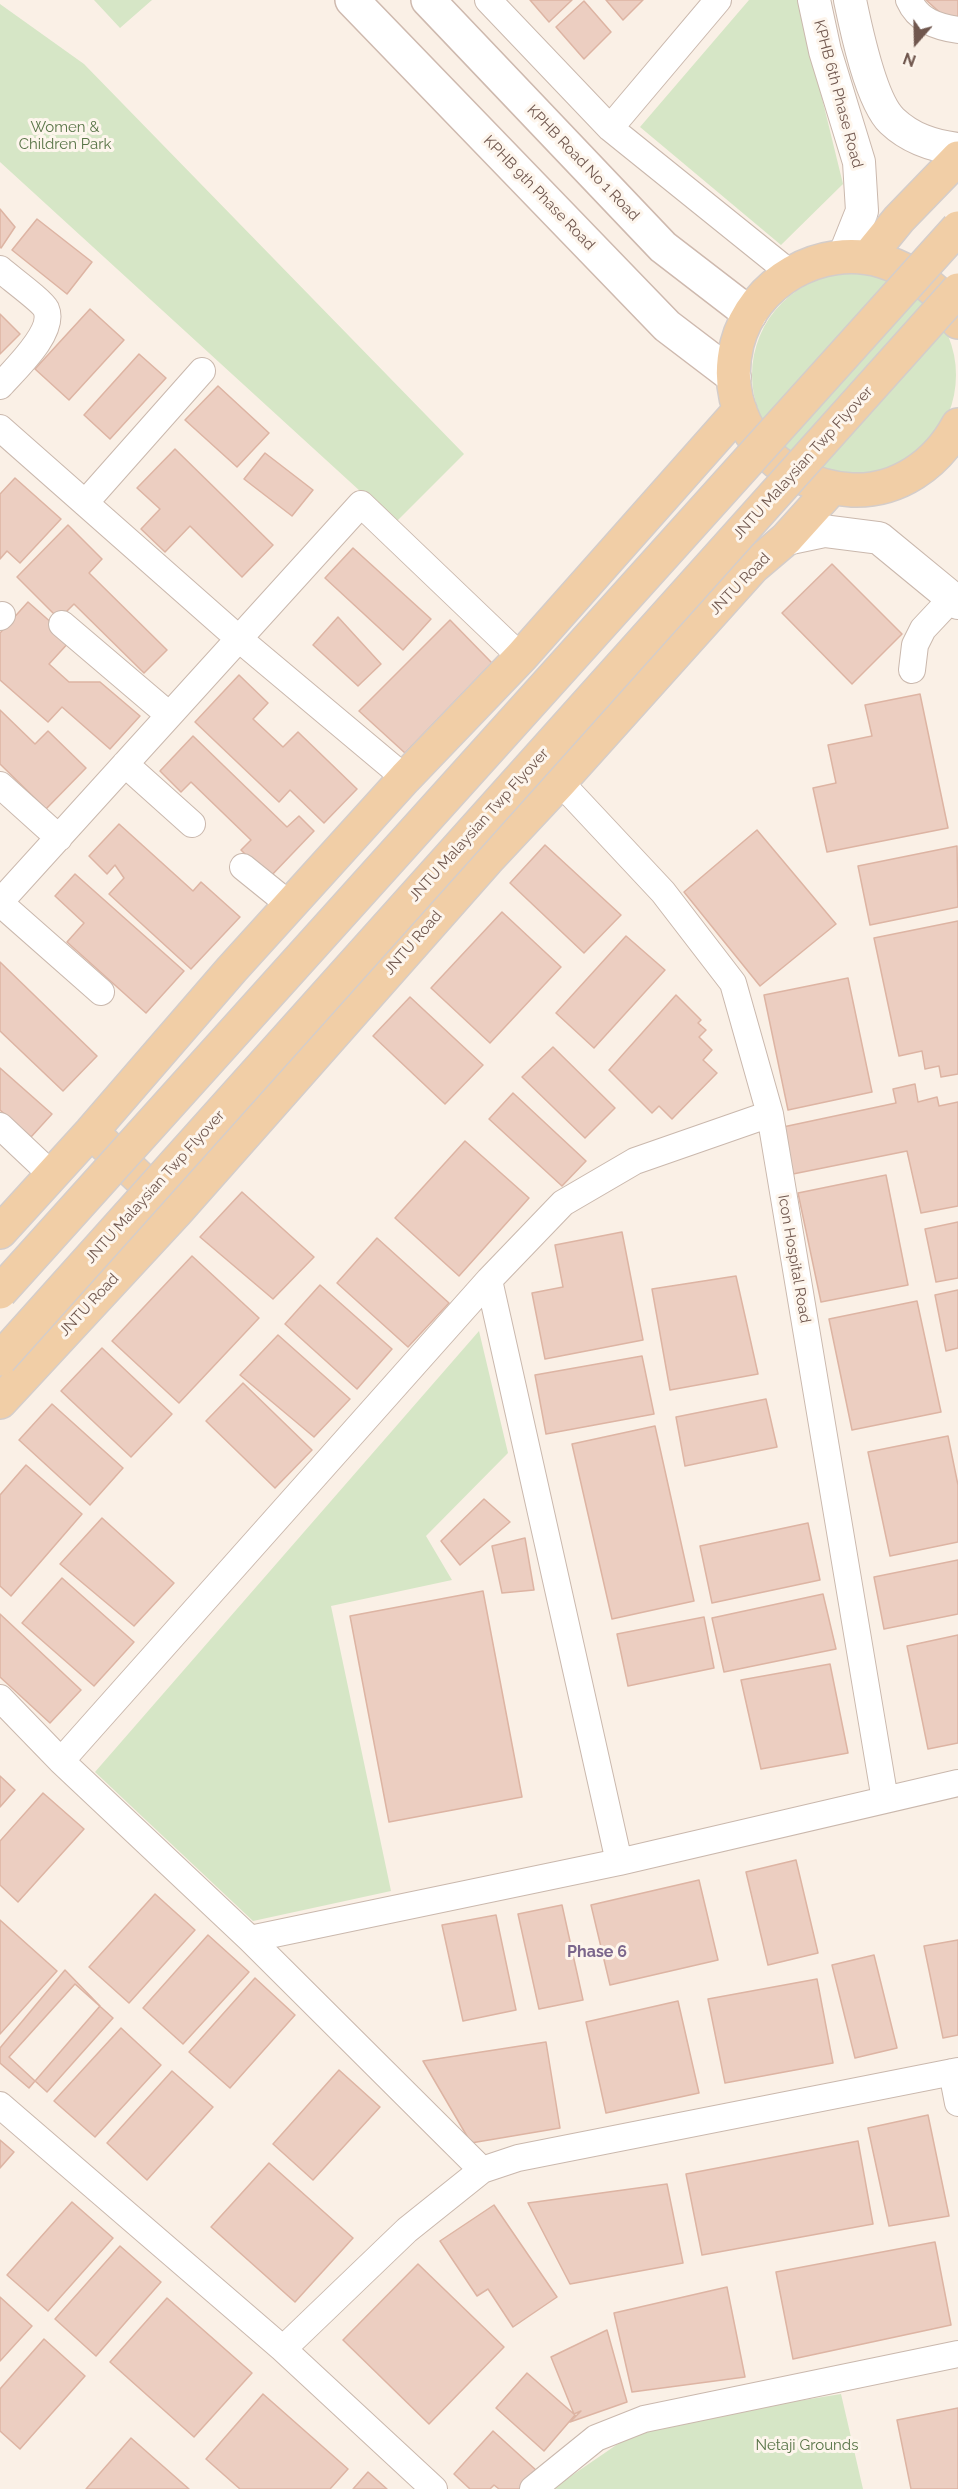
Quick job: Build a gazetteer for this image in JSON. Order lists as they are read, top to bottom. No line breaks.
{"streets":{"main road":["KPHB Road No 1 Road","KPHB 9th Phase Road","JNTU Malaysian Twp Flyover","JNTU Road"],"street":["KPHB 6th Phase Road","Icon Hospital Road"]},"crossings":[["JNTU Road","Icon Hospital Road"]],"districts":["Phase 6"],"parks":["Women & Children Park","Netaji Grounds"],"north":"bottom"}
